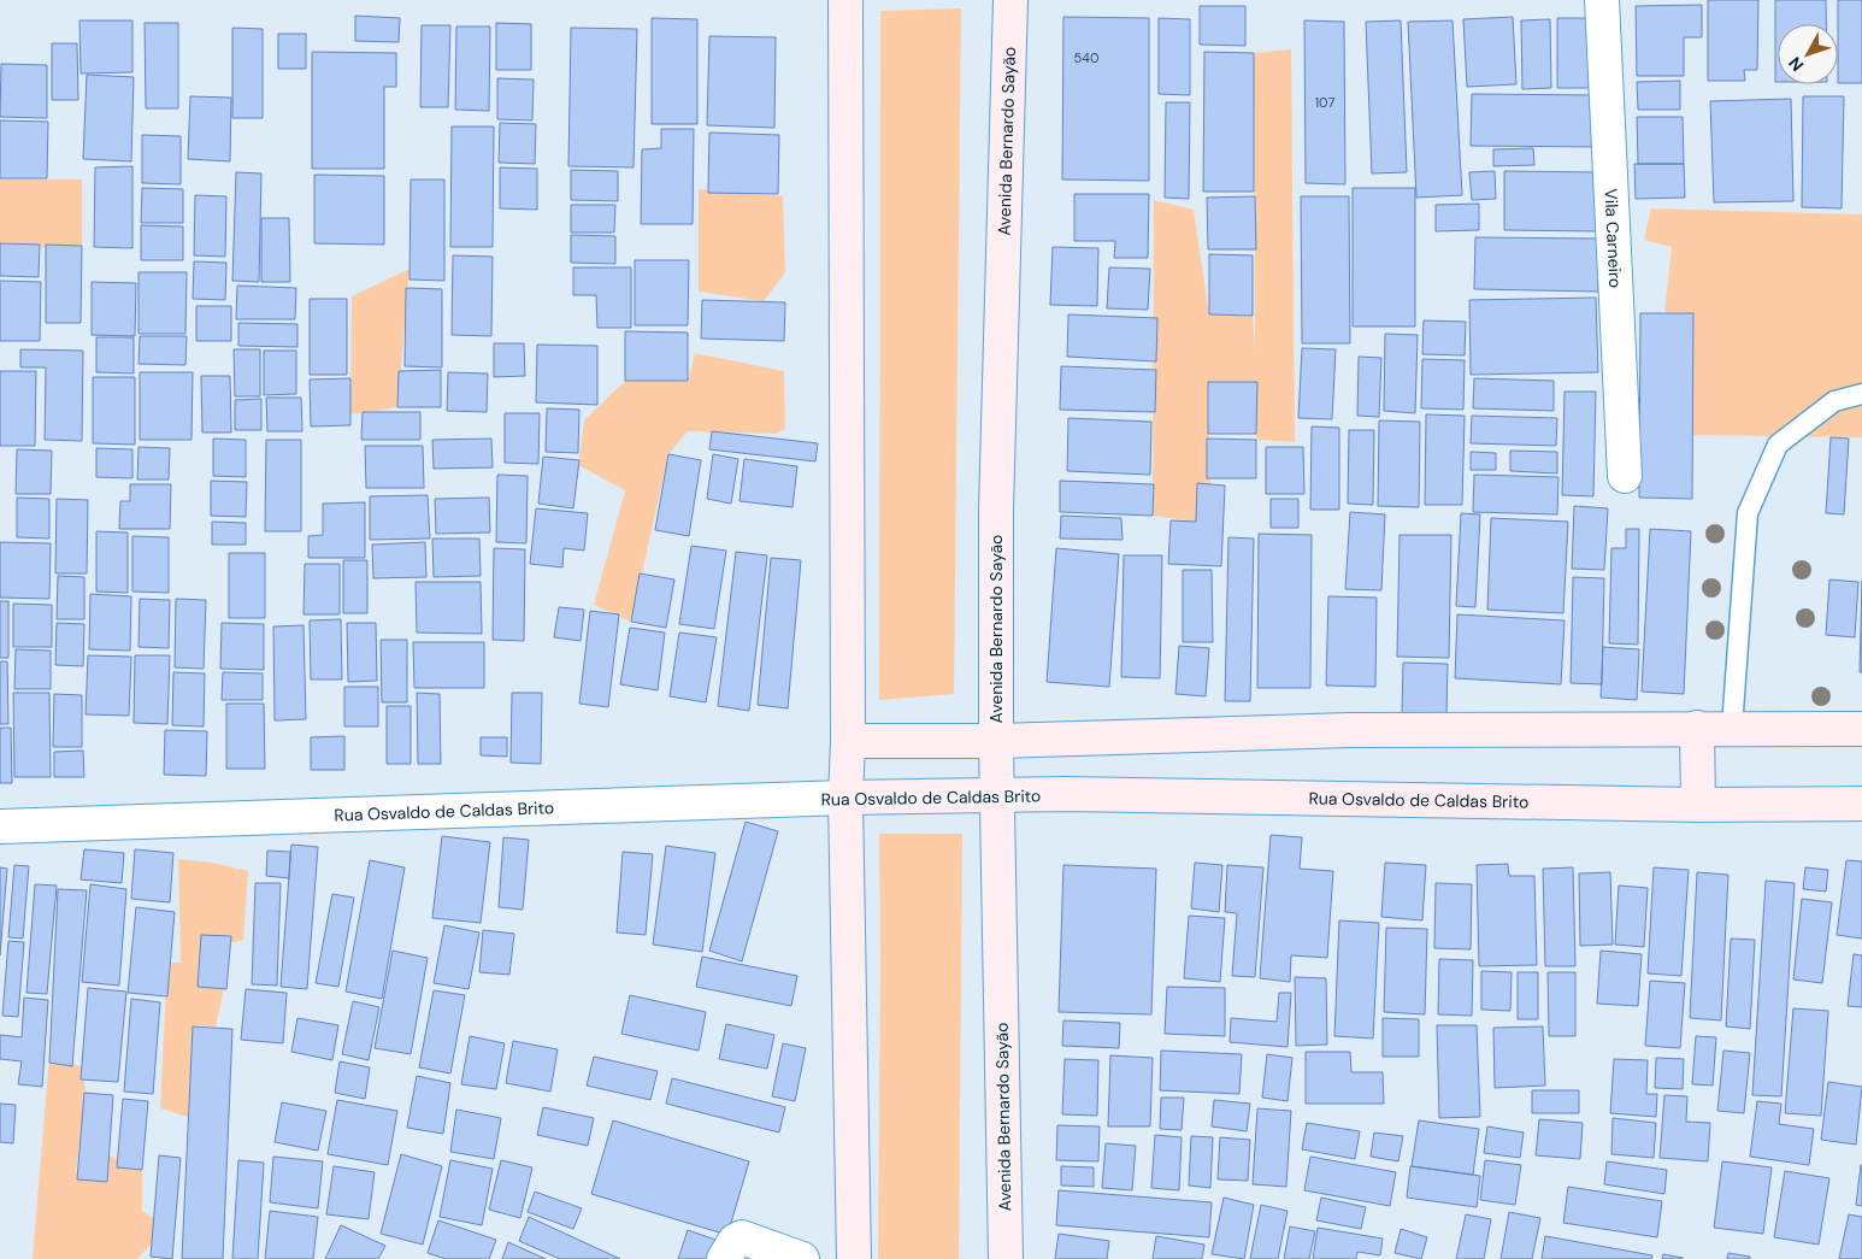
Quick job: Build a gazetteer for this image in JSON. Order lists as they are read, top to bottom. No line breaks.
{"streets":{"street":["Avenida Bernardo Sayão","Vila Carneiro","Rua Osvaldo de Caldas Brito"]},"crossings":[["Avenida Bernardo Sayão","Rua Osvaldo de Caldas Brito"]],"house_numbers":["540","107"],"north":"bottom left"}
